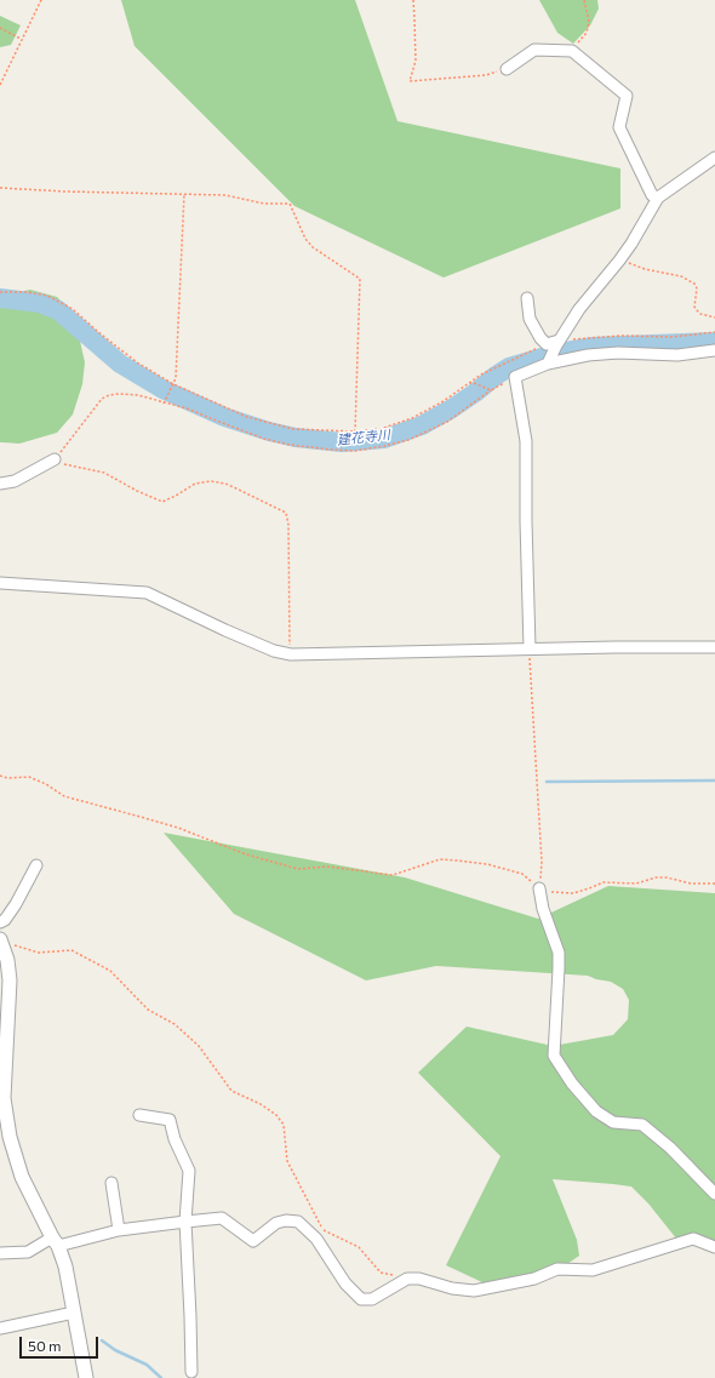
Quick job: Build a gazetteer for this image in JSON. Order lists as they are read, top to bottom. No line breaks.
{"water":["建花寺川"],"scale_bar":"50 m"}
